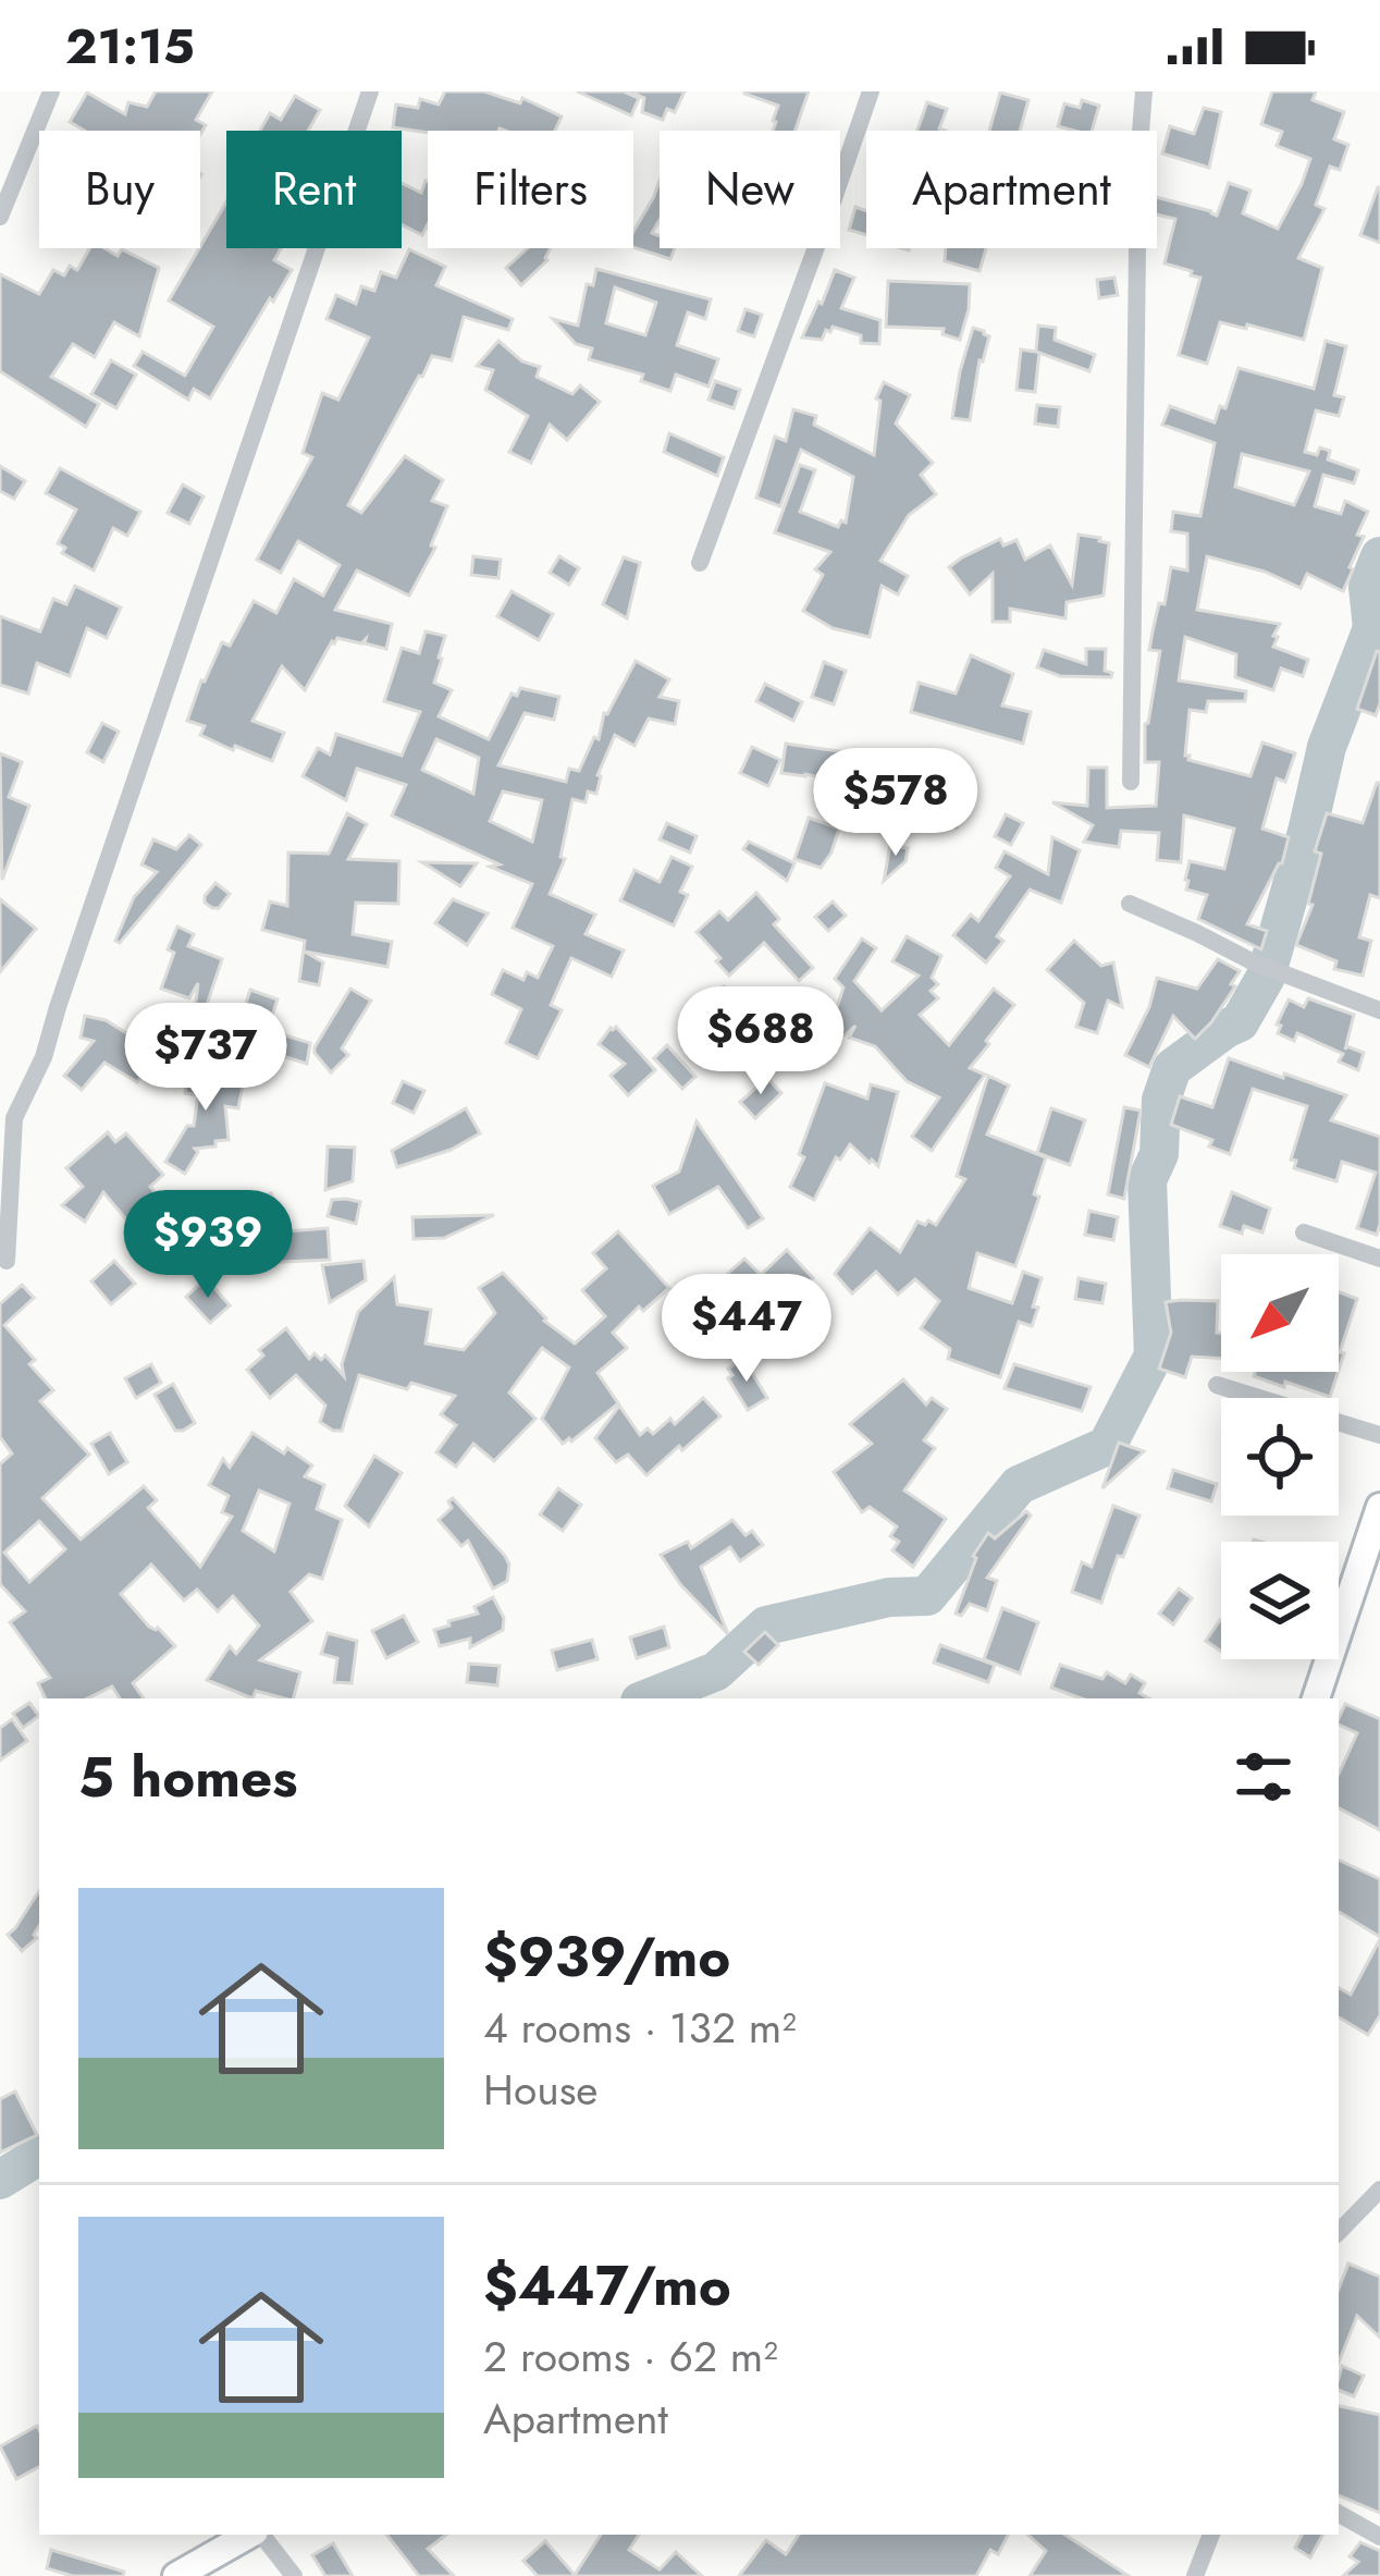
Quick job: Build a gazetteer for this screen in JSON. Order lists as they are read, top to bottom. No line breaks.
{"north":"bottom left","page":{"status":"21:15","chip":["Buy","Rent","Filters","New","Apartment"],"price":["$578","$688","$737","$939","$447"],"heading":"5 homes","list":[{"name":"$939/mo","note":"4 rooms · 132 m² · House"},{"name":"$447/mo","note":"2 rooms · 62 m² · Apartment"}]}}
